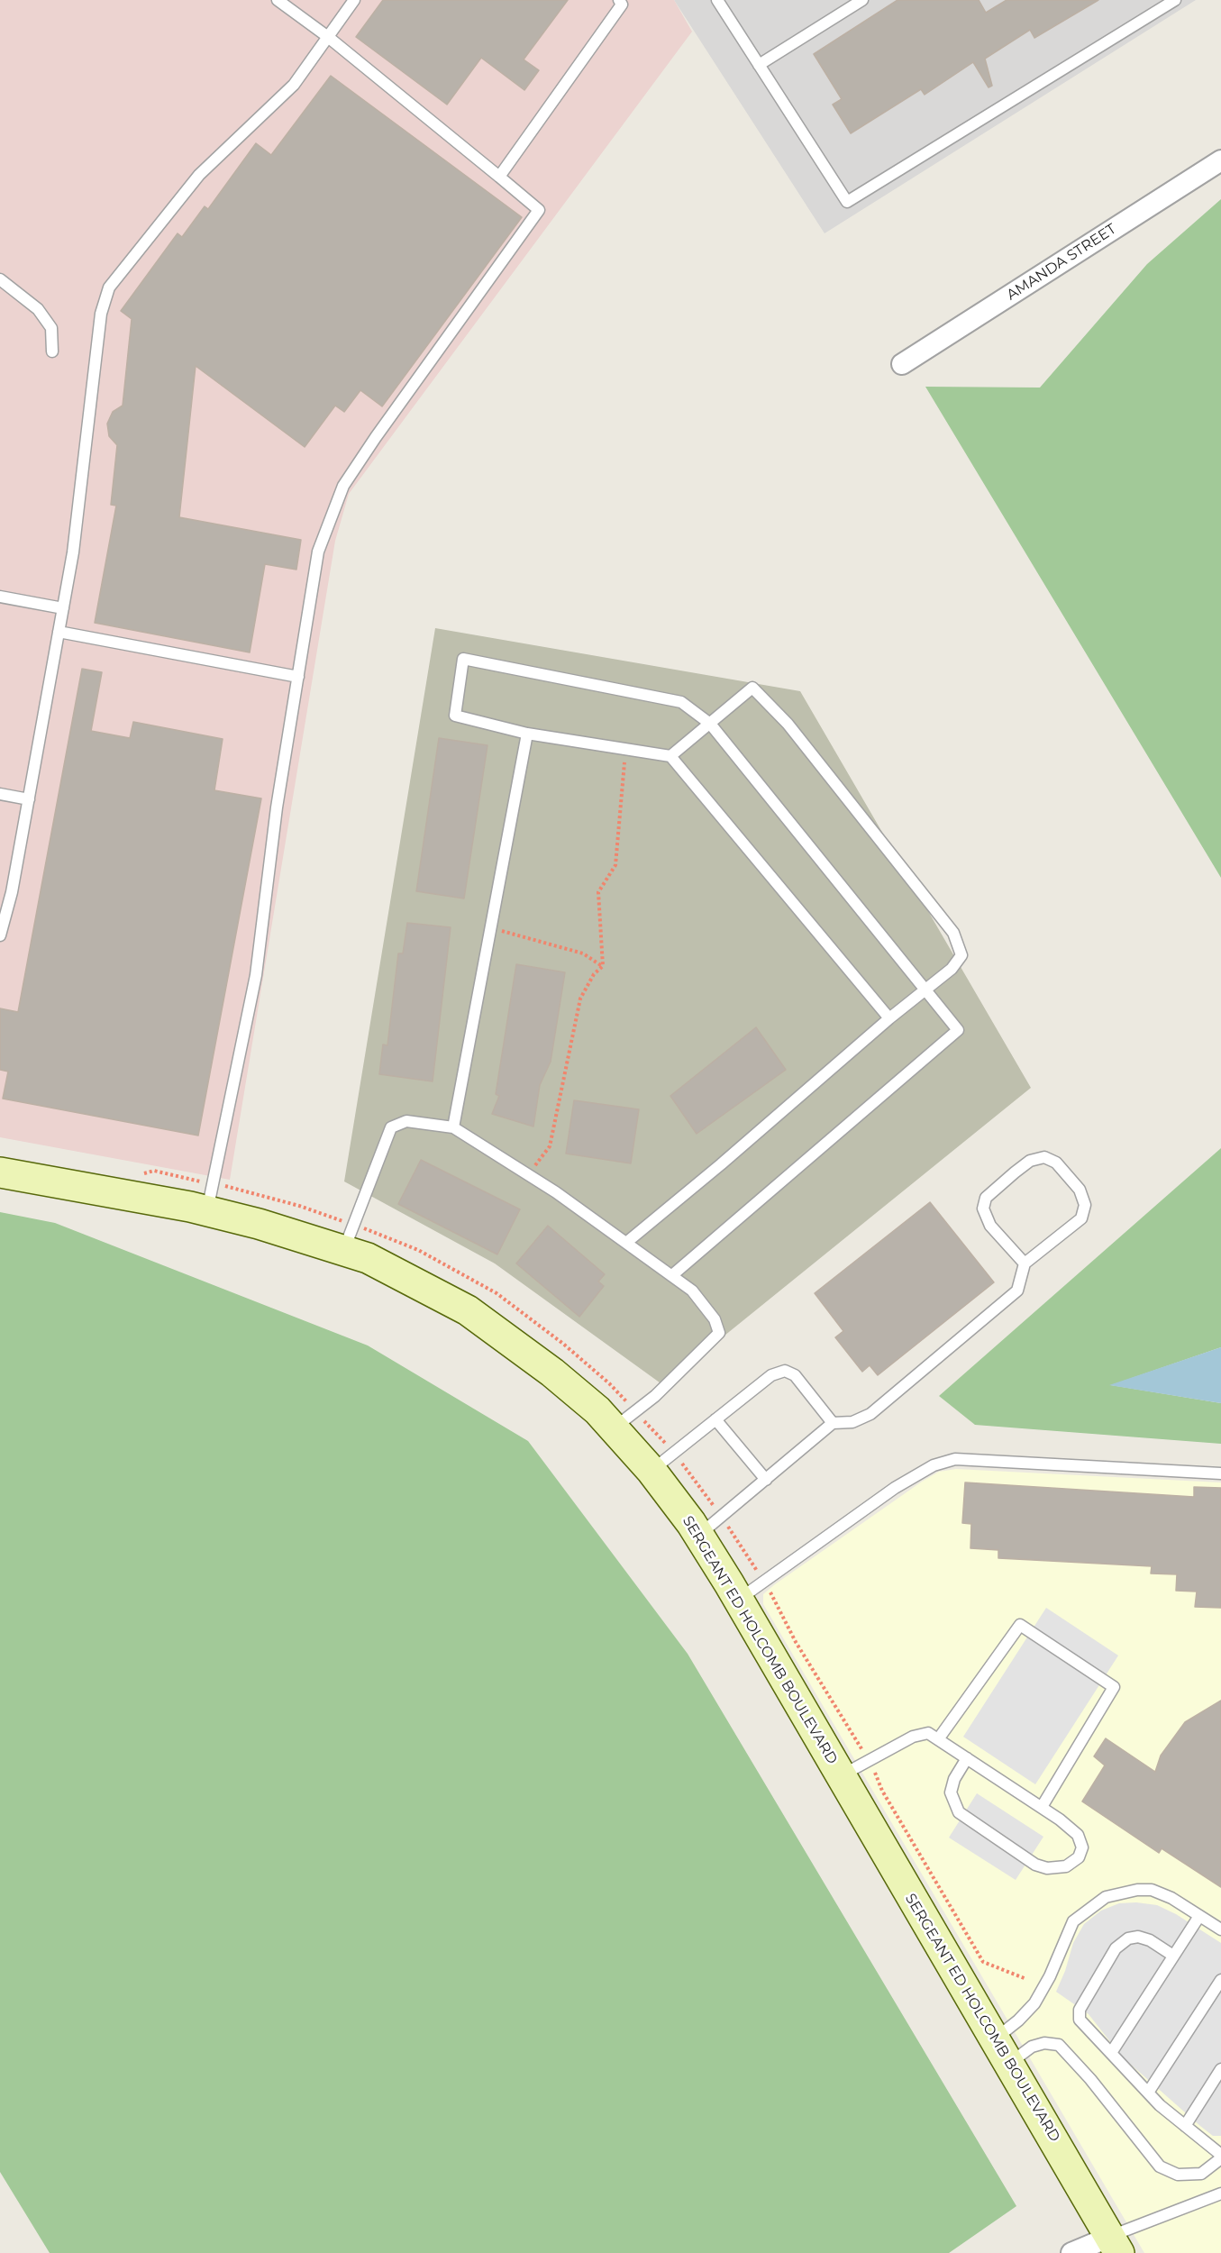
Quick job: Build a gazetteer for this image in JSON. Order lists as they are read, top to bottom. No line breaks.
{"streets":{"street":["AMANDA STREET","SERGEANT ED HOLCOMB BOULEVARD"]}}
